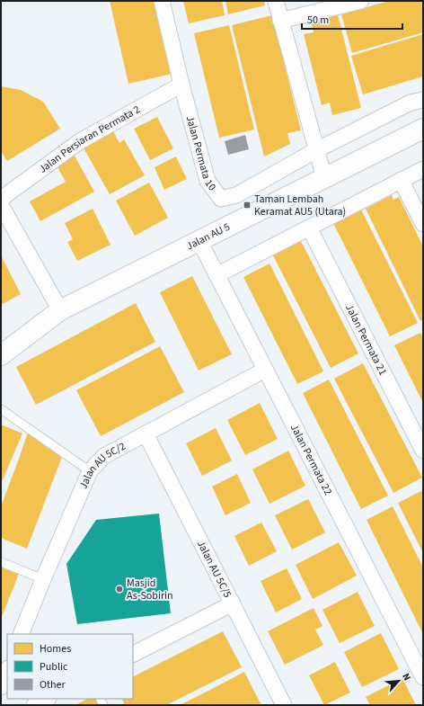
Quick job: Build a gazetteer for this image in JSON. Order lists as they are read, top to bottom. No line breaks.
{"streets":{"main road":["Jalan AU 5"],"street":["Jalan Persiaran Permata 2","Jalan Permata 10","Jalan Permata 21","Jalan Permata 22","Jalan AU 5C/2","Jalan AU 5C/5"]},"crossings":[["Jalan Persiaran Permata 2","Jalan Permata 10"],["Jalan AU 5","Jalan Permata 22"],["Jalan Permata 22","Jalan AU 5C/2"],["Jalan AU 5C/2","Jalan AU 5C/5"]],"places":{"transit":["Taman Lembah Keramat AU5 (Utara)"],"other":["Masjid As-Sobirin"]},"legend":["Homes","Public","Other"],"scale_bar":"50 m","north":"top right"}
